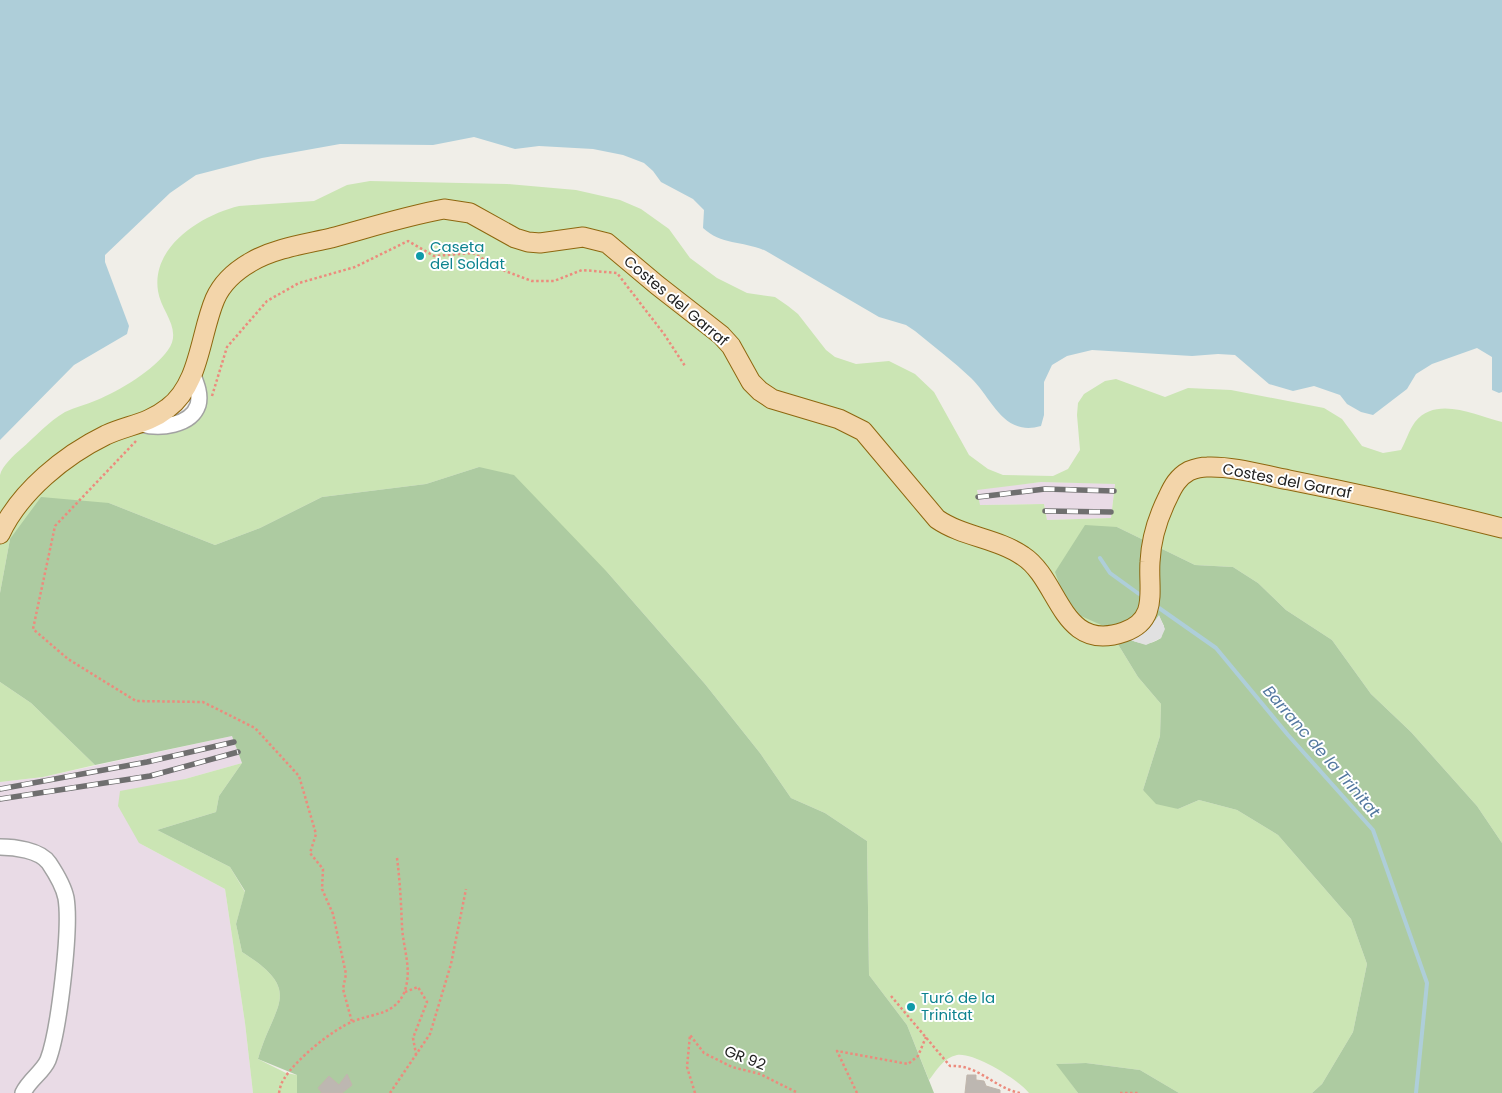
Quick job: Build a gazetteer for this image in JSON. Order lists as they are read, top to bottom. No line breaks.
{"streets":{"main road":["Costes del Garraf"],"path":["GR 92"]},"water":["Barranc de la Trinitat"],"places":["Caseta del Soldat","Turó de la Trinitat"]}
